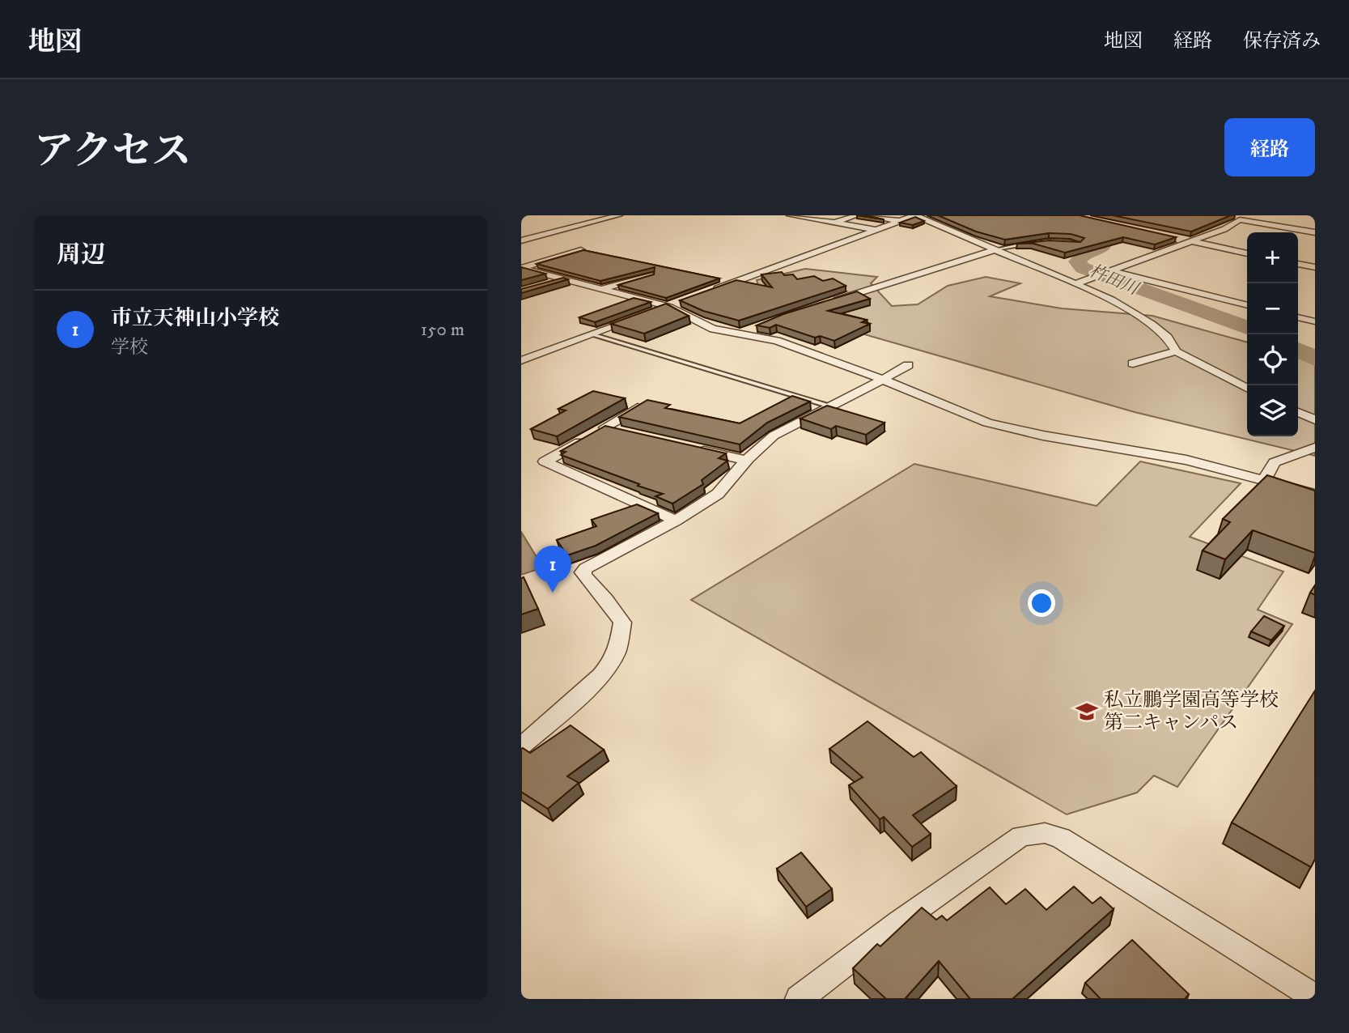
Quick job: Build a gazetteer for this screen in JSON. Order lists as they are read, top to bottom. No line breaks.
{"water":["杵田川"],"places":{"school or university":["私立鵬学園高等学校 第二キャンパス"]},"page":{"header":"地図","nav":["地図","経路","保存済み"],"title":"アクセス","buttons":"経路","heading":"周辺","map_buttons":["+","−"],"list":[{"mark":"1","name":"市立天神山小学校","note":"学校","value":"150 m"}],"pins":"1"}}
